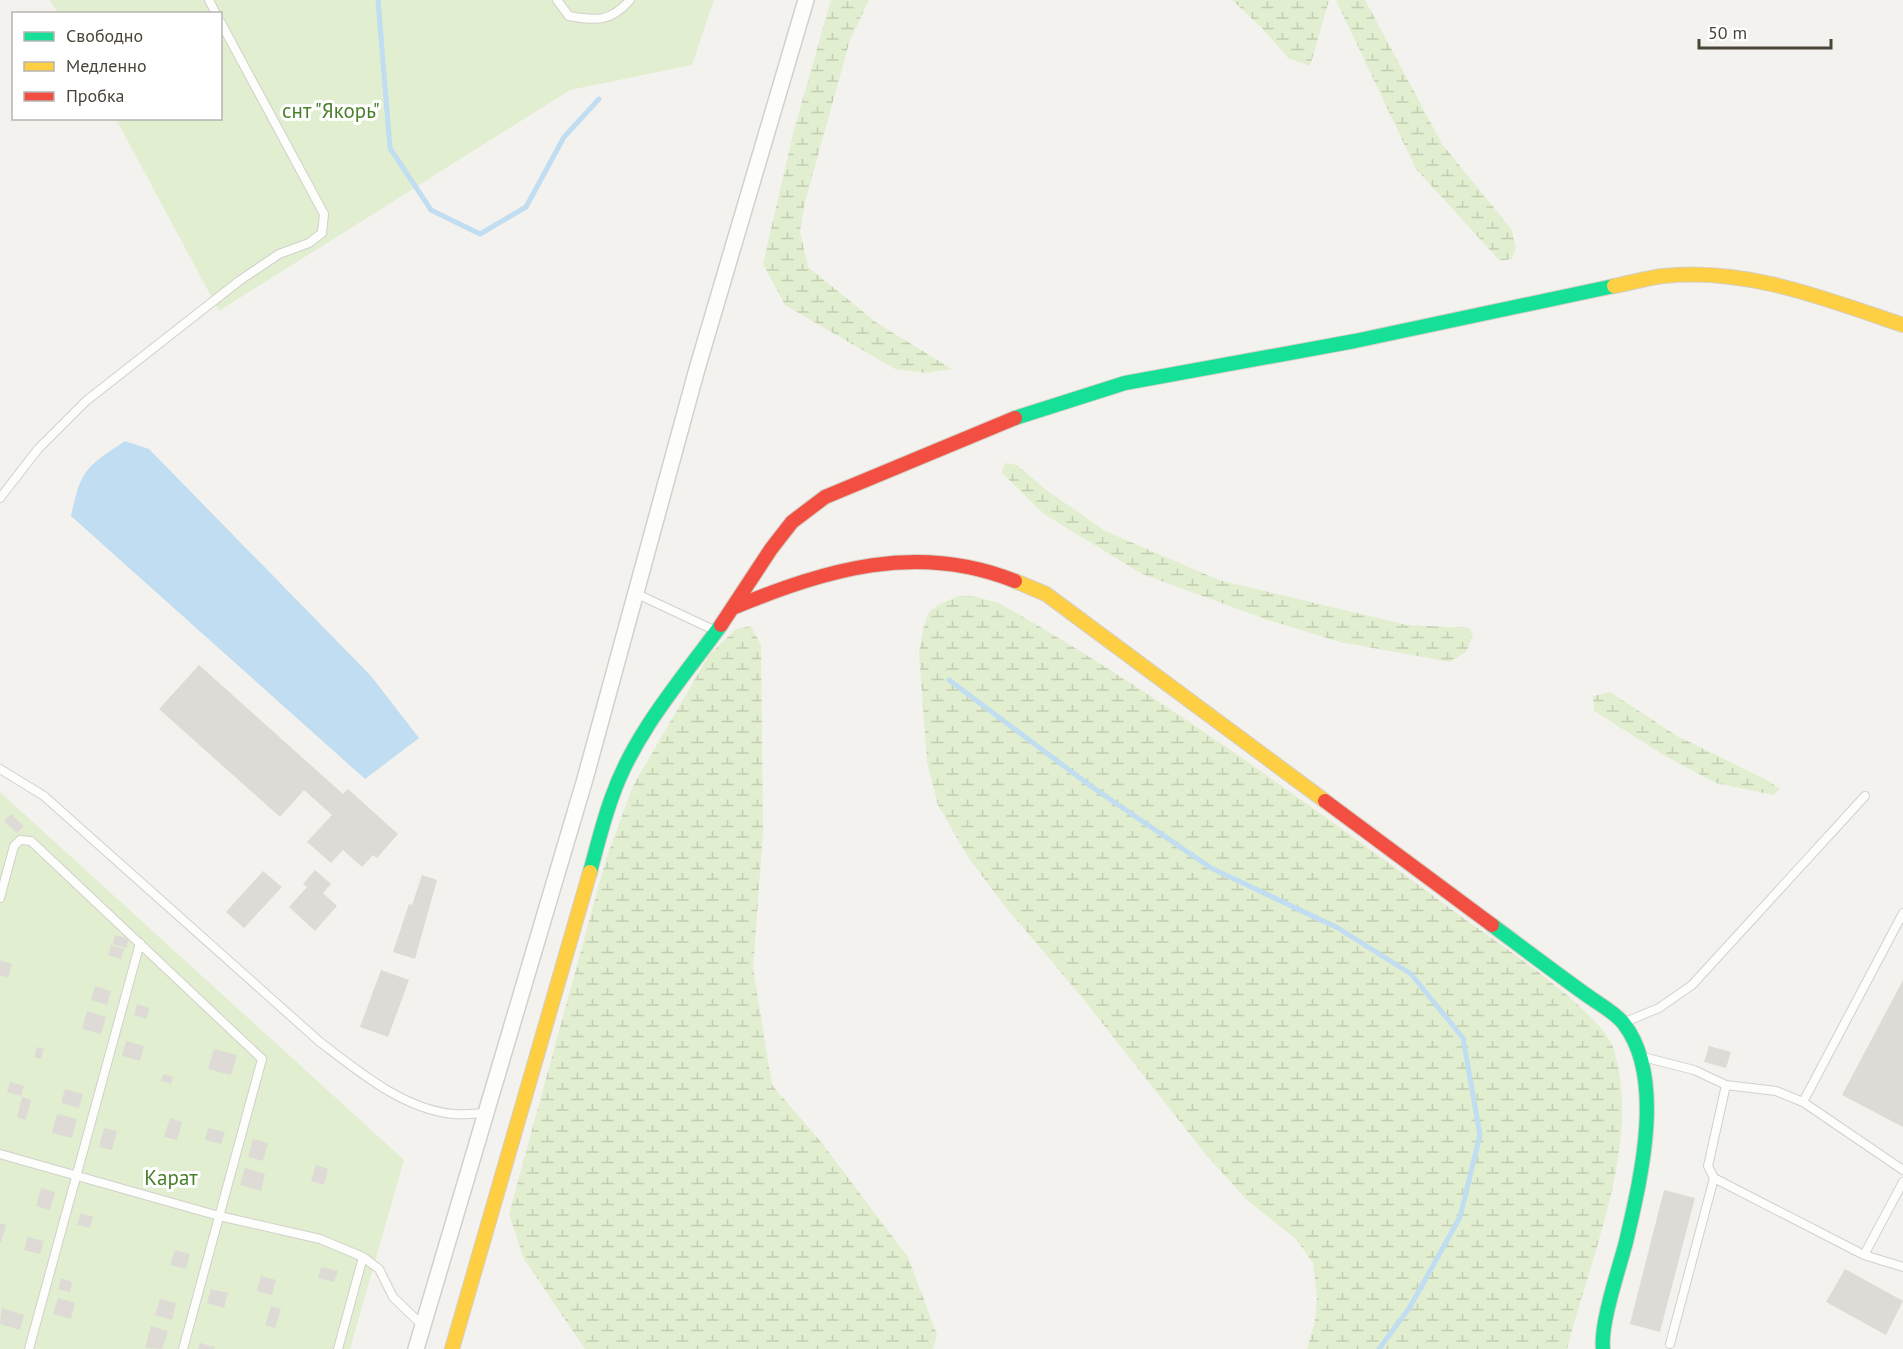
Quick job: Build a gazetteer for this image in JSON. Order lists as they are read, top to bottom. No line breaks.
{"parks":["снт \"Якорь\"","Карат"],"legend":["Свободно","Медленно","Пробка"],"scale_bar":"50 m"}
